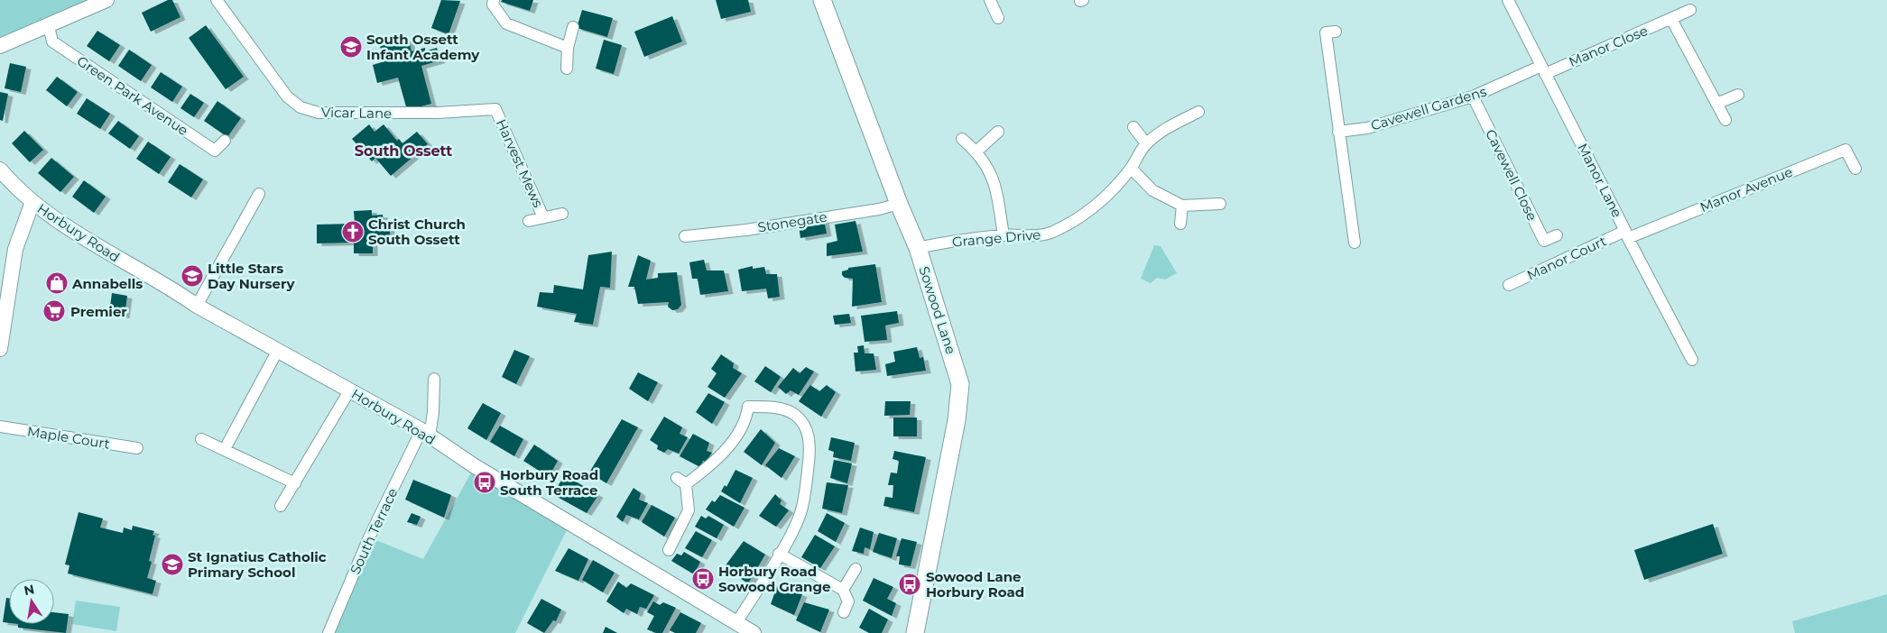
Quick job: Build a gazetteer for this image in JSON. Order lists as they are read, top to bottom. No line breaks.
{"streets":{"main road":["Sowood Lane"],"street":["Manor Close","Green Park Avenue","Cavewell Gardens","Vicar Lane","Harvest Mews","Cavewell Close","Manor Lane","Manor Avenue","Stonegate","Horbury Road","Grange Drive","Manor Court","Maple Court","South Terrace"]},"crossings":[["Manor Close","Cavewell Gardens"],["Manor Close","Manor Lane"],["Cavewell Gardens","Cavewell Close"],["Cavewell Gardens","Manor Lane"],["Vicar Lane","Harvest Mews"],["Manor Lane","Manor Avenue"],["Manor Lane","Manor Court"],["Manor Avenue","Manor Court"],["Stonegate","Sowood Lane"],["Horbury Road","South Terrace"],["Grange Drive","Sowood Lane"]],"districts":["South Ossett"],"places":{"school or university":["South Ossett Infant Academy","Little Stars Day Nursery","St Ignatius Catholic Primary School"],"church":["Christ Church South Ossett"],"shop":["Annabells"],"supermarket":["Premier"],"bus stop":["Horbury Road South Terrace","Horbury Road Sowood Grange","Sowood Lane Horbury Road"]},"north":"top"}
